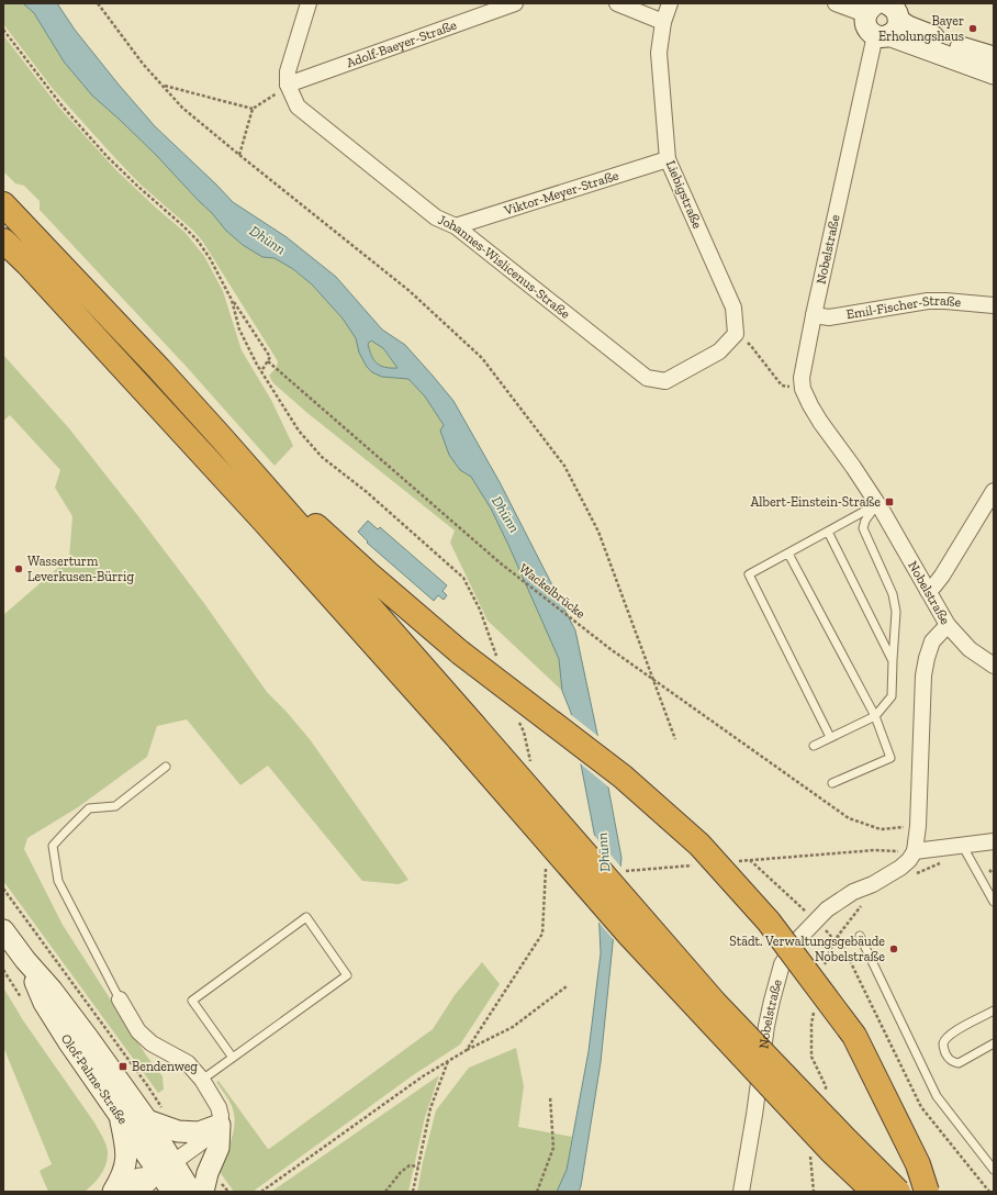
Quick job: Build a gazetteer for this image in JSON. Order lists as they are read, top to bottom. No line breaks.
{"streets":{"main road":["Olof-Palme-Straße"],"street":["Adolf-Baeyer-Straße","Viktor-Meyer-Straße","Liebigstraße","Nobelstraße","Johannes-Wislicenus-Straße","Emil-Fischer-Straße"],"path":["Wackelbrücke"]},"crossings":[["Adolf-Baeyer-Straße","Johannes-Wislicenus-Straße"],["Viktor-Meyer-Straße","Liebigstraße"],["Viktor-Meyer-Straße","Johannes-Wislicenus-Straße"],["Liebigstraße","Johannes-Wislicenus-Straße"],["Nobelstraße","Emil-Fischer-Straße"],["Nobelstraße","Wackelbrücke"]],"water":["Dhünn"],"places":{"other":["Bayer Erholungshaus","Wasserturm Leverkusen-Bürrig","Städt. Verwaltungsgebäude Nobelstraße"],"transit":["Albert-Einstein-Straße","Bendenweg"]}}
